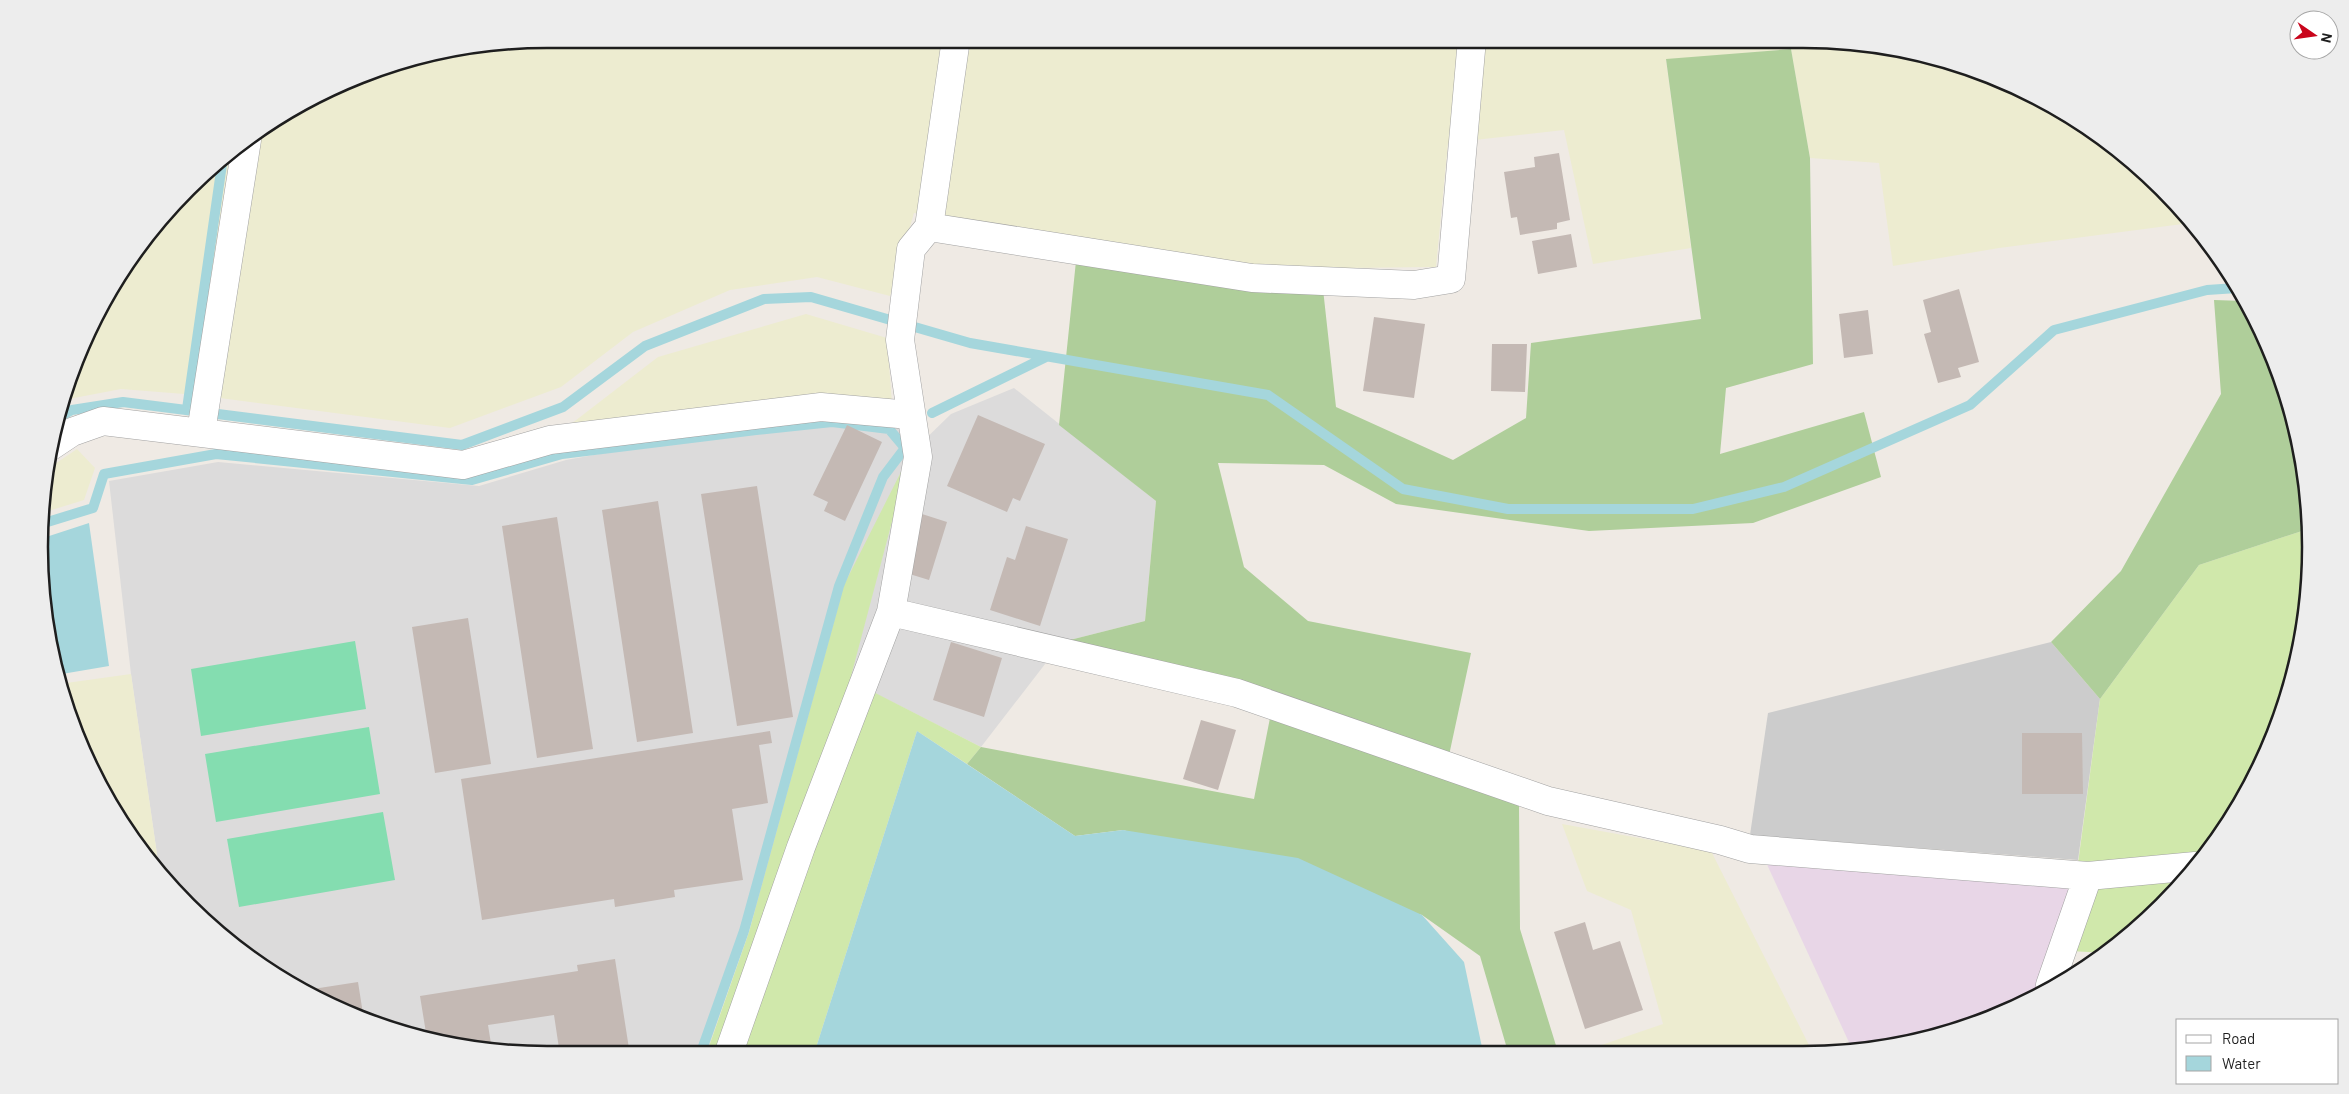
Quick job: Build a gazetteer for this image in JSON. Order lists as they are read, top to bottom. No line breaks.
{"legend":["Road","Water"],"north":"right"}
